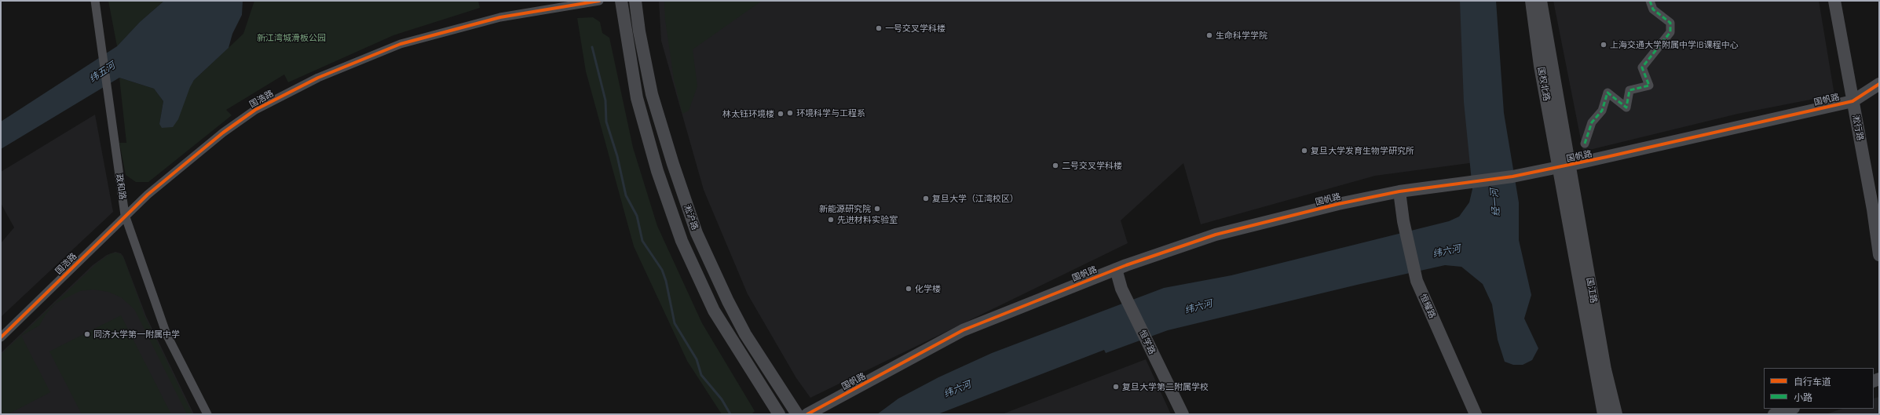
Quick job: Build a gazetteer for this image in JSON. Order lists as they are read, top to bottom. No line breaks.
{"streets":{"street":["国权北路","国浩路","国帆路","淞行路","政和路","淞沪路","国江路","恒耀路","恒学路"]},"crossings":[["国权北路","国帆路"],["国权北路","国江路"],["国浩路","政和路"],["国帆路","淞行路"],["国帆路","国江路"],["国帆路","恒耀路"],["国帆路","恒学路"]],"water":["纬五河","经一河","纬六河"],"parks":["新江湾城滑板公园"],"places":["一号交叉学科楼","生命科学学院","上海交通大学附属中学IB课程中心","环境科学与工程系","林太钰环境楼","复旦大学发育生物学研究所","二号交叉学科楼","复旦大学（江湾校区）","新能源研究院","先进材料实验室","化学楼","同济大学第一附属中学","复旦大学第二附属学校"],"legend":["自行车道","小路"]}
